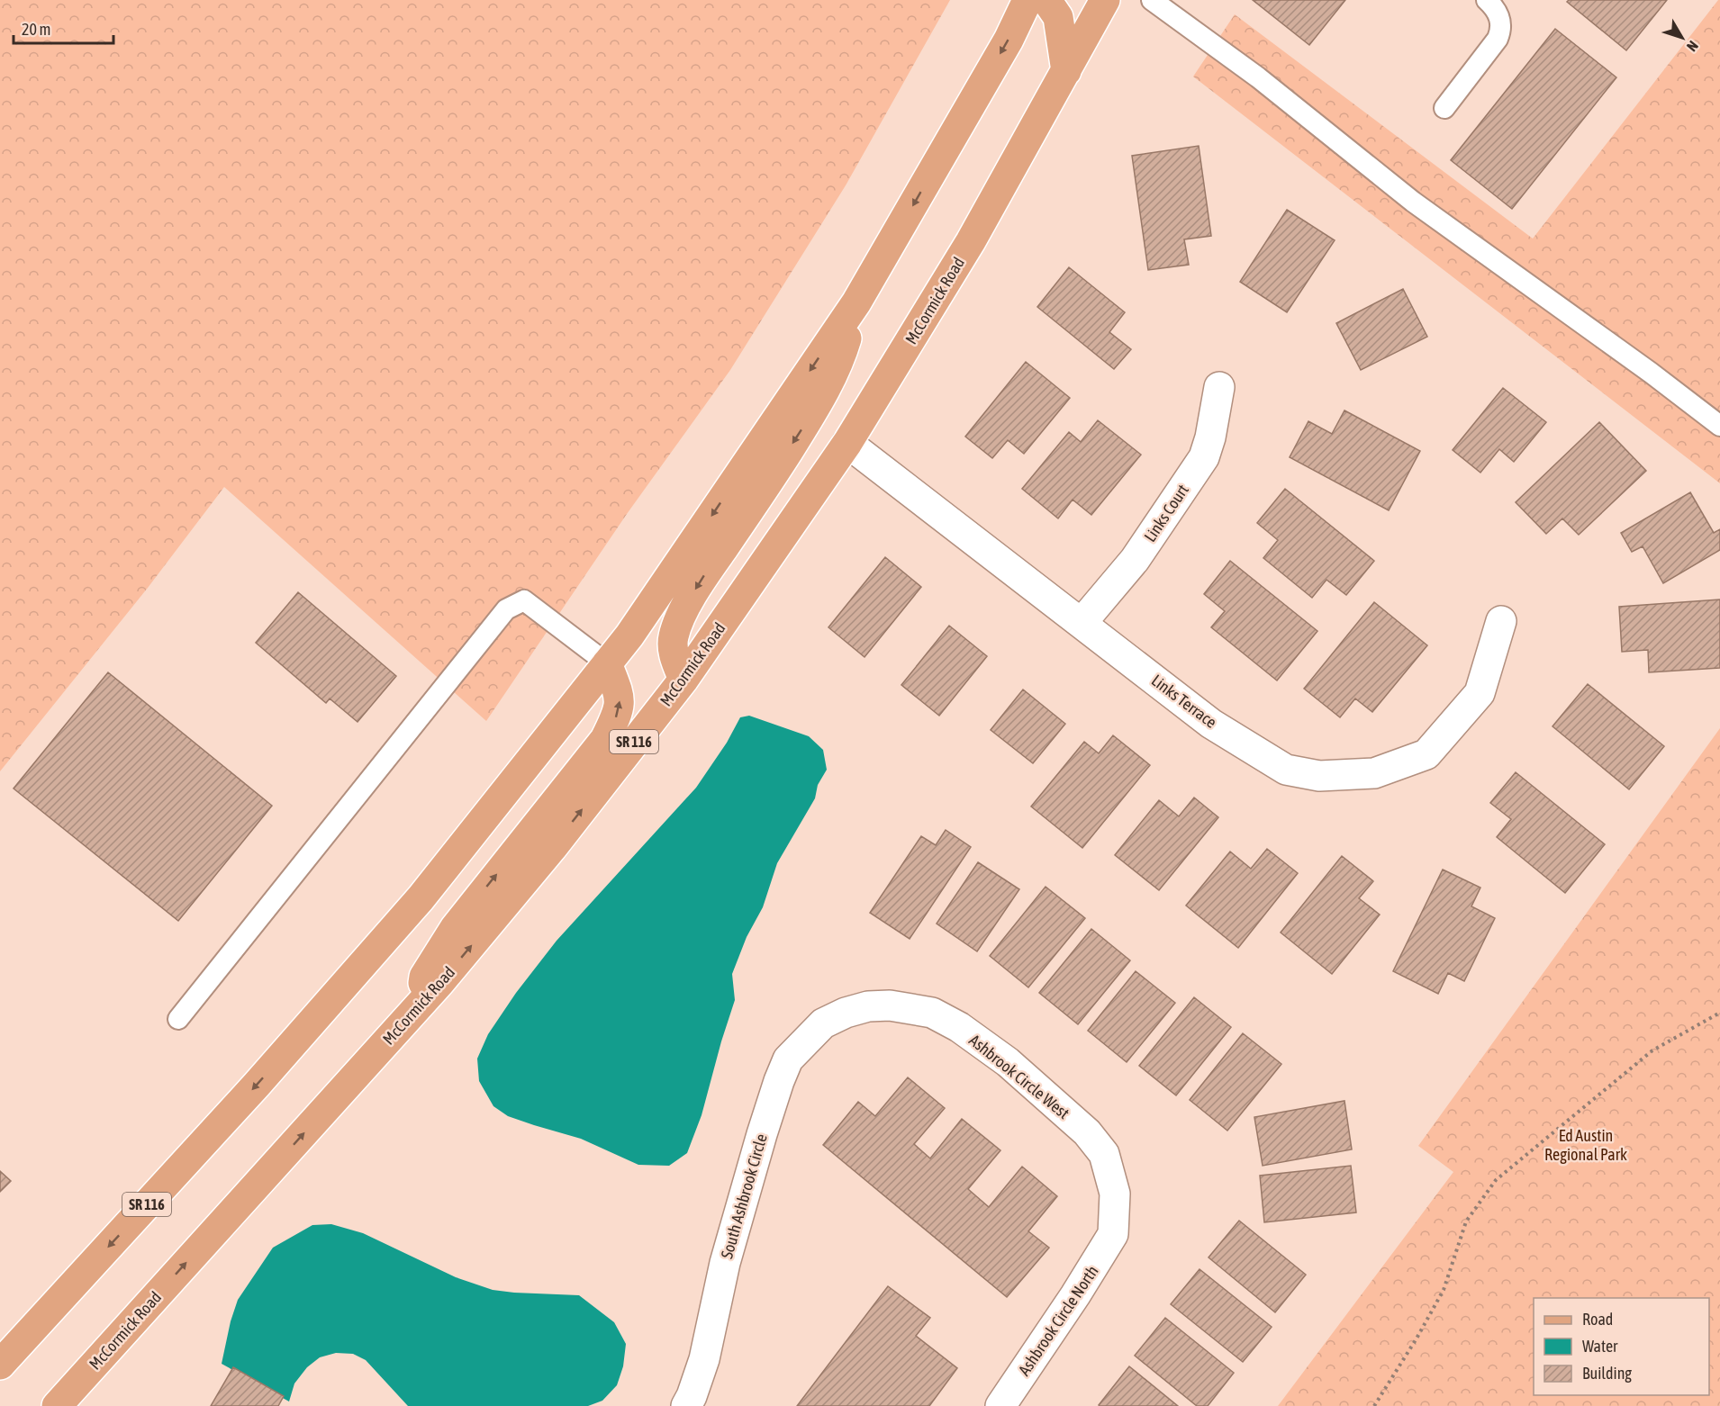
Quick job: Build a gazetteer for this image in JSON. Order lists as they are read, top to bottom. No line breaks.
{"streets":{"main road":["McCormick Road","SR 116"],"street":["Links Court","Links Terrace","Ashbrook Circle West","South Ashbrook Circle","Ashbrook Circle North"]},"crossings":[["McCormick Road","Links Terrace"],["Links Court","Links Terrace"],["Ashbrook Circle West","South Ashbrook Circle"],["Ashbrook Circle West","Ashbrook Circle North"]],"parks":["Ed Austin Regional Park"],"legend":["Road","Water","Building"],"scale_bar":"20 m","north":"bottom right"}
